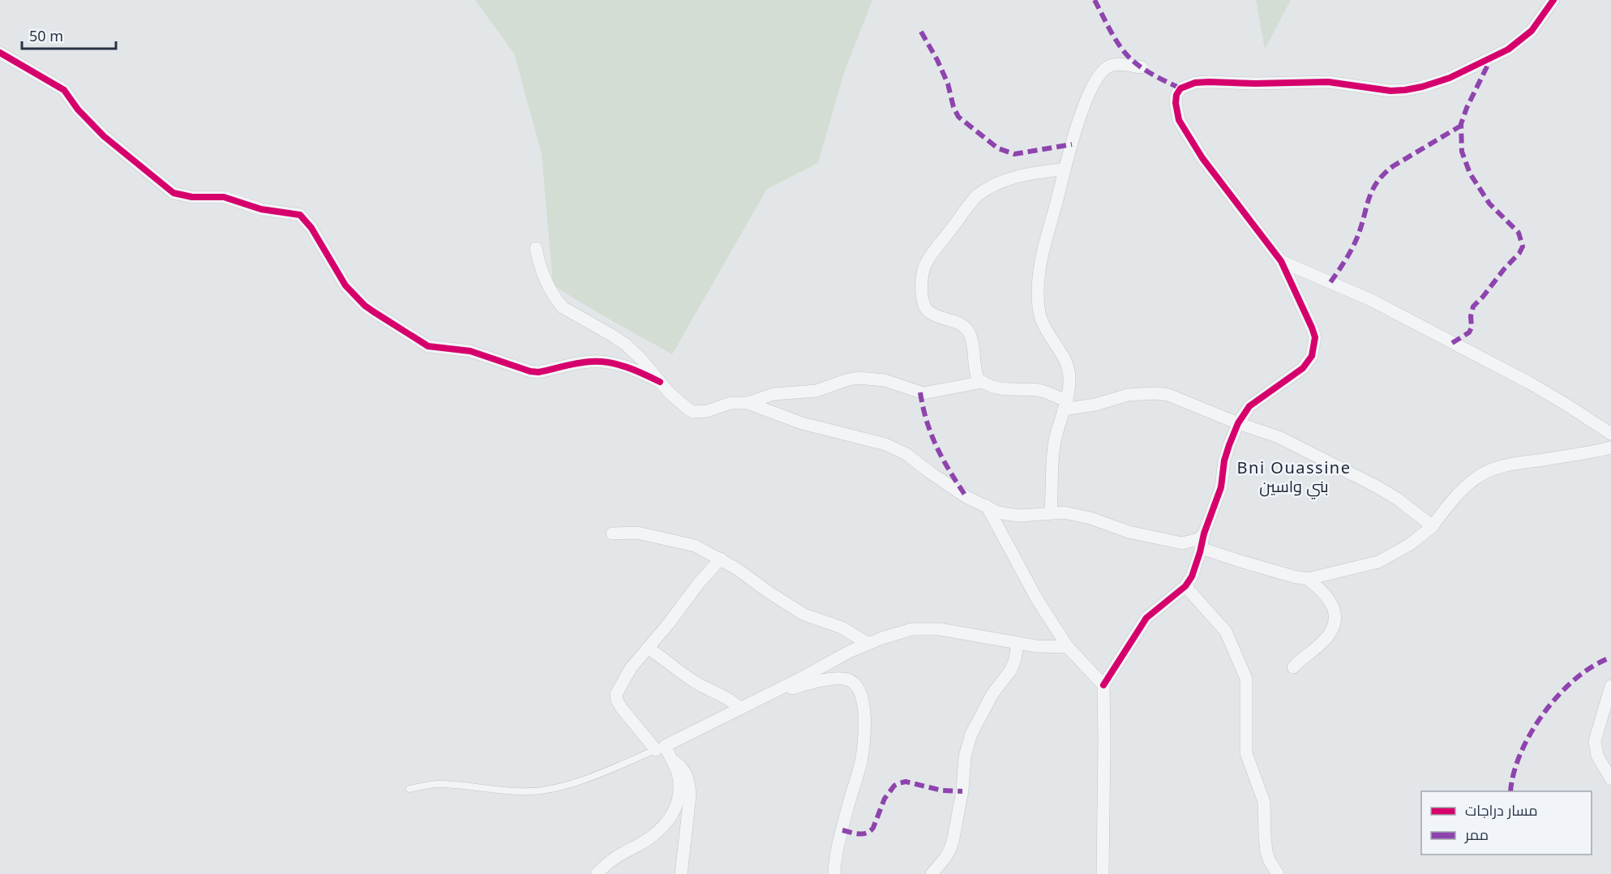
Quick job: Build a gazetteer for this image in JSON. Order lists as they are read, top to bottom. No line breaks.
{"districts":["Bni Ouassine بني واسين"],"legend":["مسار دراجات","ممر"],"scale_bar":"50 m"}
